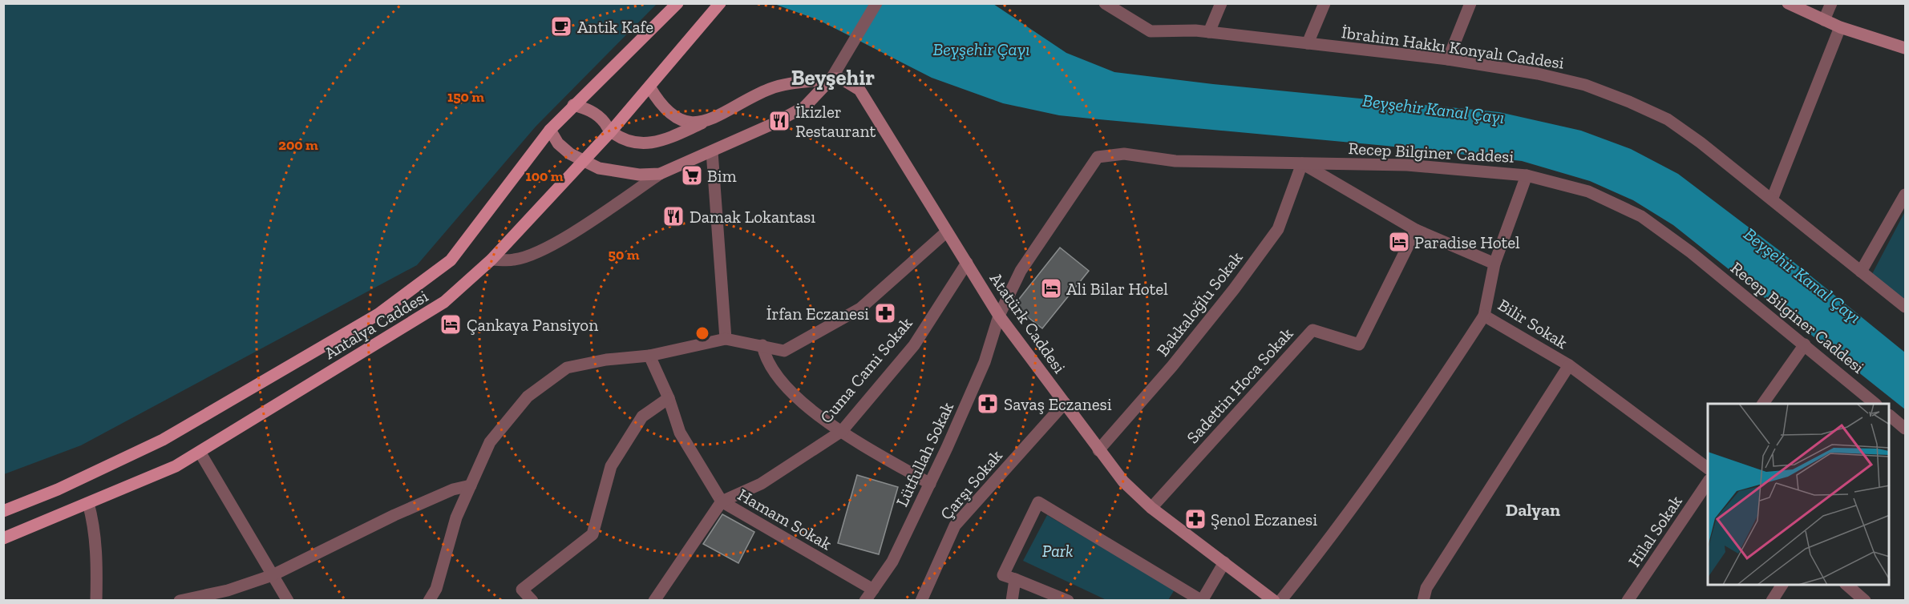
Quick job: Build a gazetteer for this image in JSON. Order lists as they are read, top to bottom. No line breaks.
{"streets":{"main road":["Atatürk Caddesi","Antalya Caddesi"],"street":["İbrahim Hakkı Konyalı Caddesi","Recep Bilginer Caddesi","Bakkaloğlu Sokak","Bilir Sokak","Cuma Cami Sokak","Sadettin Hoca Sokak","Lütfullah Sokak","Çarşı Sokak","Hamam Sokak","Hilal Sokak"]},"crossings":[["Recep Bilginer Caddesi","Bakkaloğlu Sokak"],["Recep Bilginer Caddesi","Atatürk Caddesi"],["Recep Bilginer Caddesi","Bilir Sokak"],["Recep Bilginer Caddesi","Lütfullah Sokak"],["Bakkaloğlu Sokak","Atatürk Caddesi"],["Atatürk Caddesi","Antalya Caddesi"],["Atatürk Caddesi","Cuma Cami Sokak"],["Atatürk Caddesi","Sadettin Hoca Sokak"],["Atatürk Caddesi","Lütfullah Sokak"],["Atatürk Caddesi","Çarşı Sokak"],["Cuma Cami Sokak","Hamam Sokak"],["Lütfullah Sokak","Hamam Sokak"]],"districts":["Beyşehir","Dalyan"],"water":["Beyşehir Çayı","Beyşehir Kanal Çayı"],"parks":["Park"],"places":{"cafe":["Antik Kafe"],"restaurant":["İkizler Restaurant","Damak Lokantası"],"supermarket":["Bim"],"hotel":["Paradise Hotel","Ali Bilar Hotel","Çankaya Pansiyon"],"pharmacy":["İrfan Eczanesi","Savaş Eczanesi","Şenol Eczanesi"]},"rings":["150 m","200 m","100 m","50 m"]}
